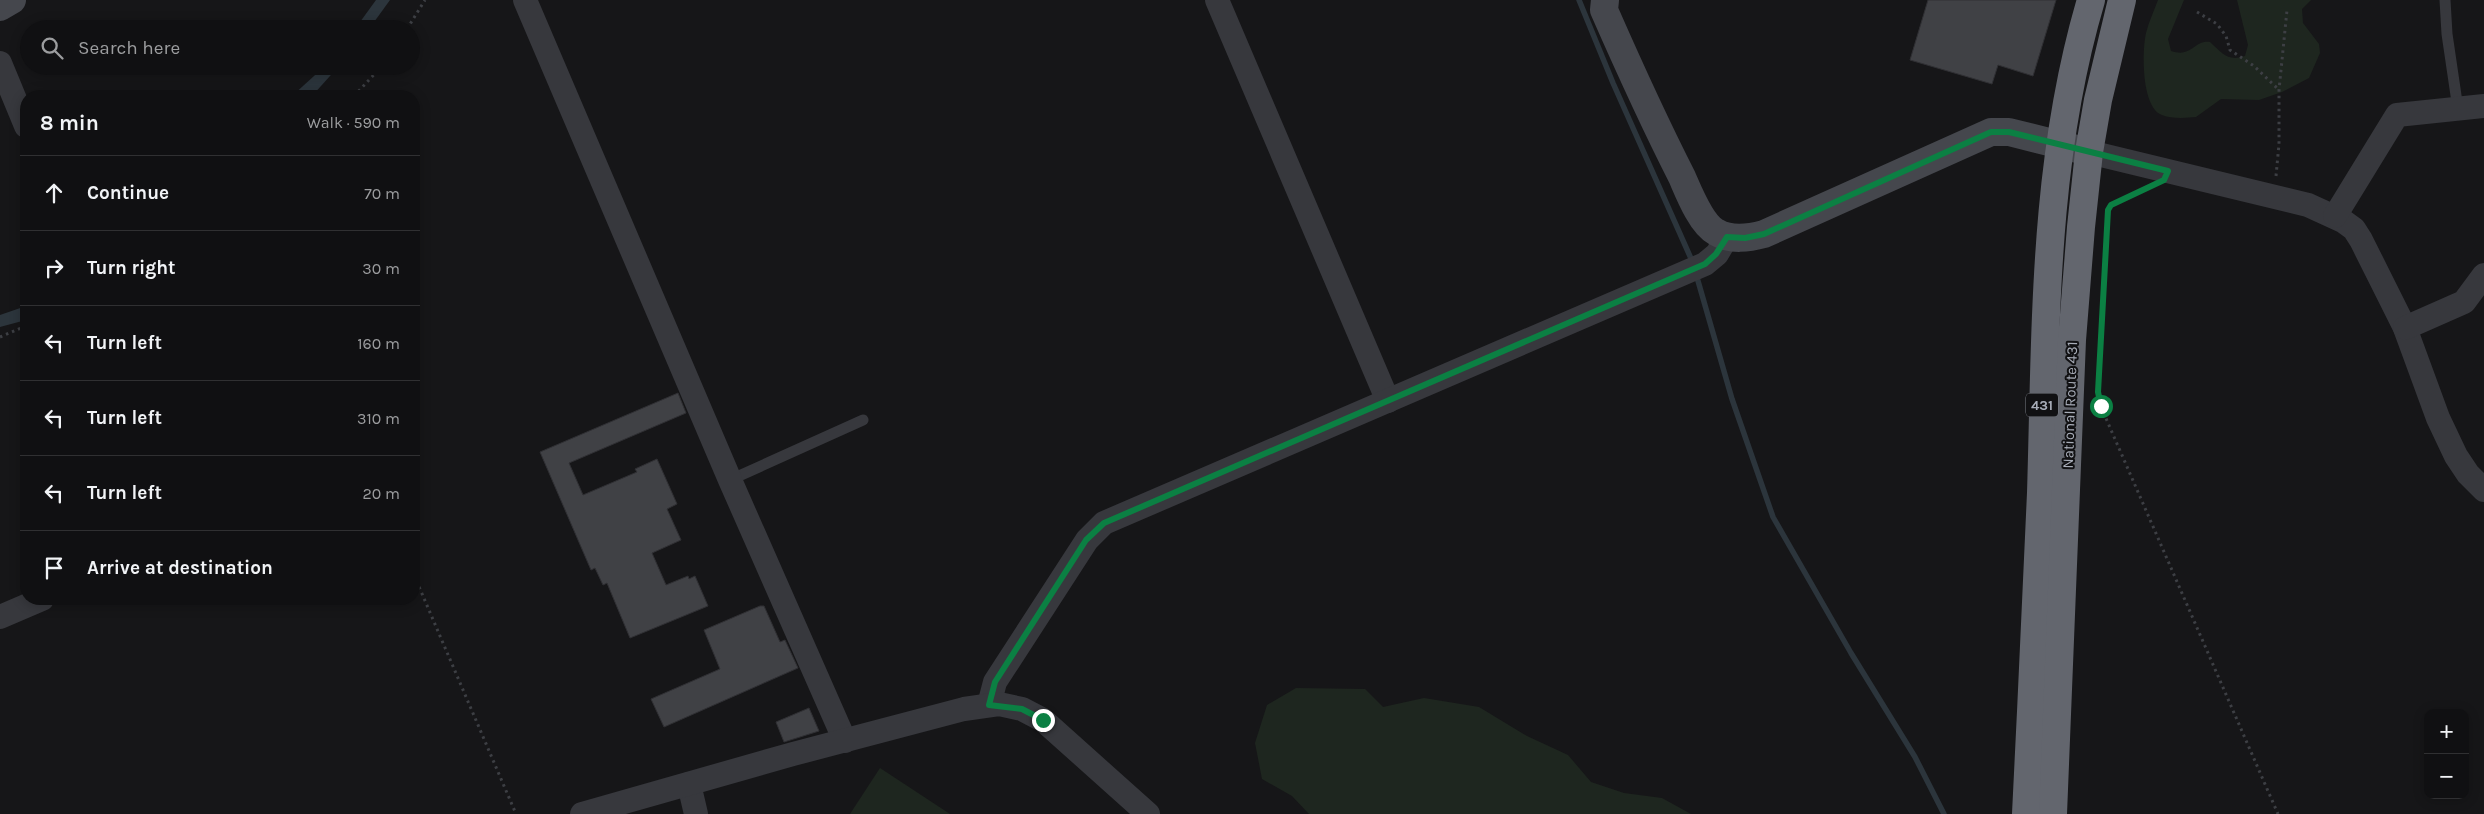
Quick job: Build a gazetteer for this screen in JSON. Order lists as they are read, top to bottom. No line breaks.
{"streets":{"highway":["431","National Route 431"]},"page":{"search":"Search here","heading":["8 min","Walk · 590 m"],"list":[["Continue","70 m"],["Turn right","30 m"],["Turn left","160 m"],["Turn left","310 m"],["Turn left","20 m"],"Arrive at destination"],"map_buttons":["+","−"]}}
